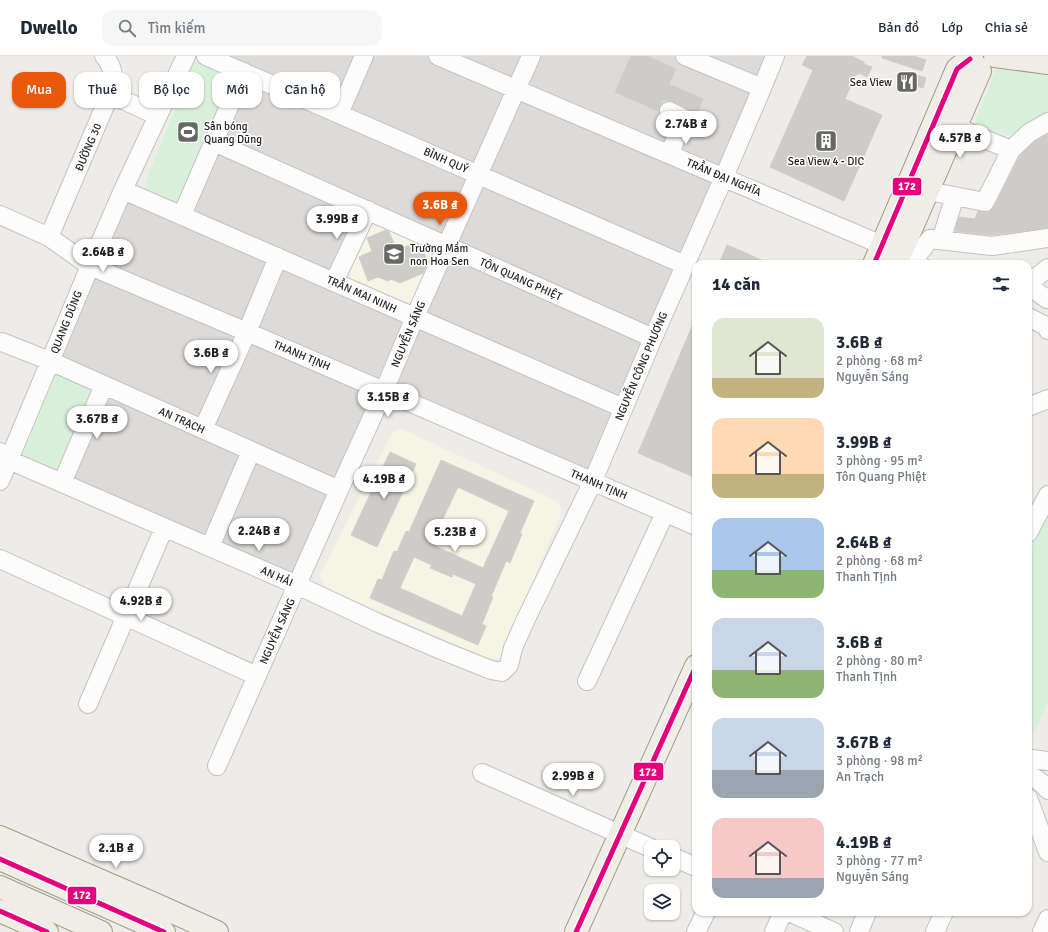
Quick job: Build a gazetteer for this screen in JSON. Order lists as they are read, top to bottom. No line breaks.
{"streets":{"street":["ĐƯỜNG 30","BÌNH QUÝ","TRẦN ĐẠI NGHĨA","TÔN QUANG PHIỆT","TRẦN MAI NINH","QUANG DŨNG","NGUYỄN SÁNG","THANH TỊNH","NGUYỄN CÔNG PHƯƠNG","AN TRẠCH","AN HẢI"]},"crossings":[["ĐƯỜNG 30","THANH TỊNH"],["BÌNH QUÝ","NGUYỄN SÁNG"],["BÌNH QUÝ","NGUYỄN CÔNG PHƯƠNG"],["TRẦN ĐẠI NGHĨA","NGUYỄN SÁNG"],["TRẦN ĐẠI NGHĨA","NGUYỄN CÔNG PHƯƠNG"],["TÔN QUANG PHIỆT","NGUYỄN SÁNG"],["TÔN QUANG PHIỆT","NGUYỄN CÔNG PHƯƠNG"],["TRẦN MAI NINH","QUANG DŨNG"],["TRẦN MAI NINH","NGUYỄN SÁNG"],["TRẦN MAI NINH","NGUYỄN CÔNG PHƯƠNG"],["QUANG DŨNG","THANH TỊNH"],["QUANG DŨNG","AN TRẠCH"],["QUANG DŨNG","AN HẢI"],["NGUYỄN SÁNG","THANH TỊNH"],["NGUYỄN SÁNG","AN TRẠCH"],["NGUYỄN SÁNG","AN HẢI"],["THANH TỊNH","NGUYỄN CÔNG PHƯƠNG"],["NGUYỄN CÔNG PHƯƠNG","AN HẢI"]],"places":{"restaurant":["Sea View"],"sports":["Sân bóng Quang Dũng"],"building":["Sea View 4 - DIC"],"school or university":["Trường Mầm non Hoa Sen"]},"lines":["transit line 172"],"page":{"header":"Dwello","search":"Tìm kiếm","nav":["Bản đồ","Lớp","Chia sẻ"],"chip":["Mua","Thuê","Bộ lọc","Mới","Căn hộ"],"price":["2.74B ₫","4.57B ₫","3.6B ₫","3.99B ₫","2.64B ₫","3.6B ₫","3.15B ₫","3.67B ₫","4.19B ₫","2.24B ₫","5.23B ₫","4.92B ₫","2.99B ₫","2.1B ₫"],"heading":"14 căn","list":[{"name":"3.6B ₫","note":"2 phòng · 68 m² · Nguyễn Sáng"},{"name":"3.99B ₫","note":"3 phòng · 95 m² · Tôn Quang Phiệt"},{"name":"2.64B ₫","note":"2 phòng · 68 m² · Thanh Tịnh"},{"name":"3.6B ₫","note":"2 phòng · 80 m² · Thanh Tịnh"},{"name":"3.67B ₫","note":"3 phòng · 98 m² · An Trạch"},{"name":"4.19B ₫","note":"3 phòng · 77 m² · Nguyễn Sáng"}]}}
